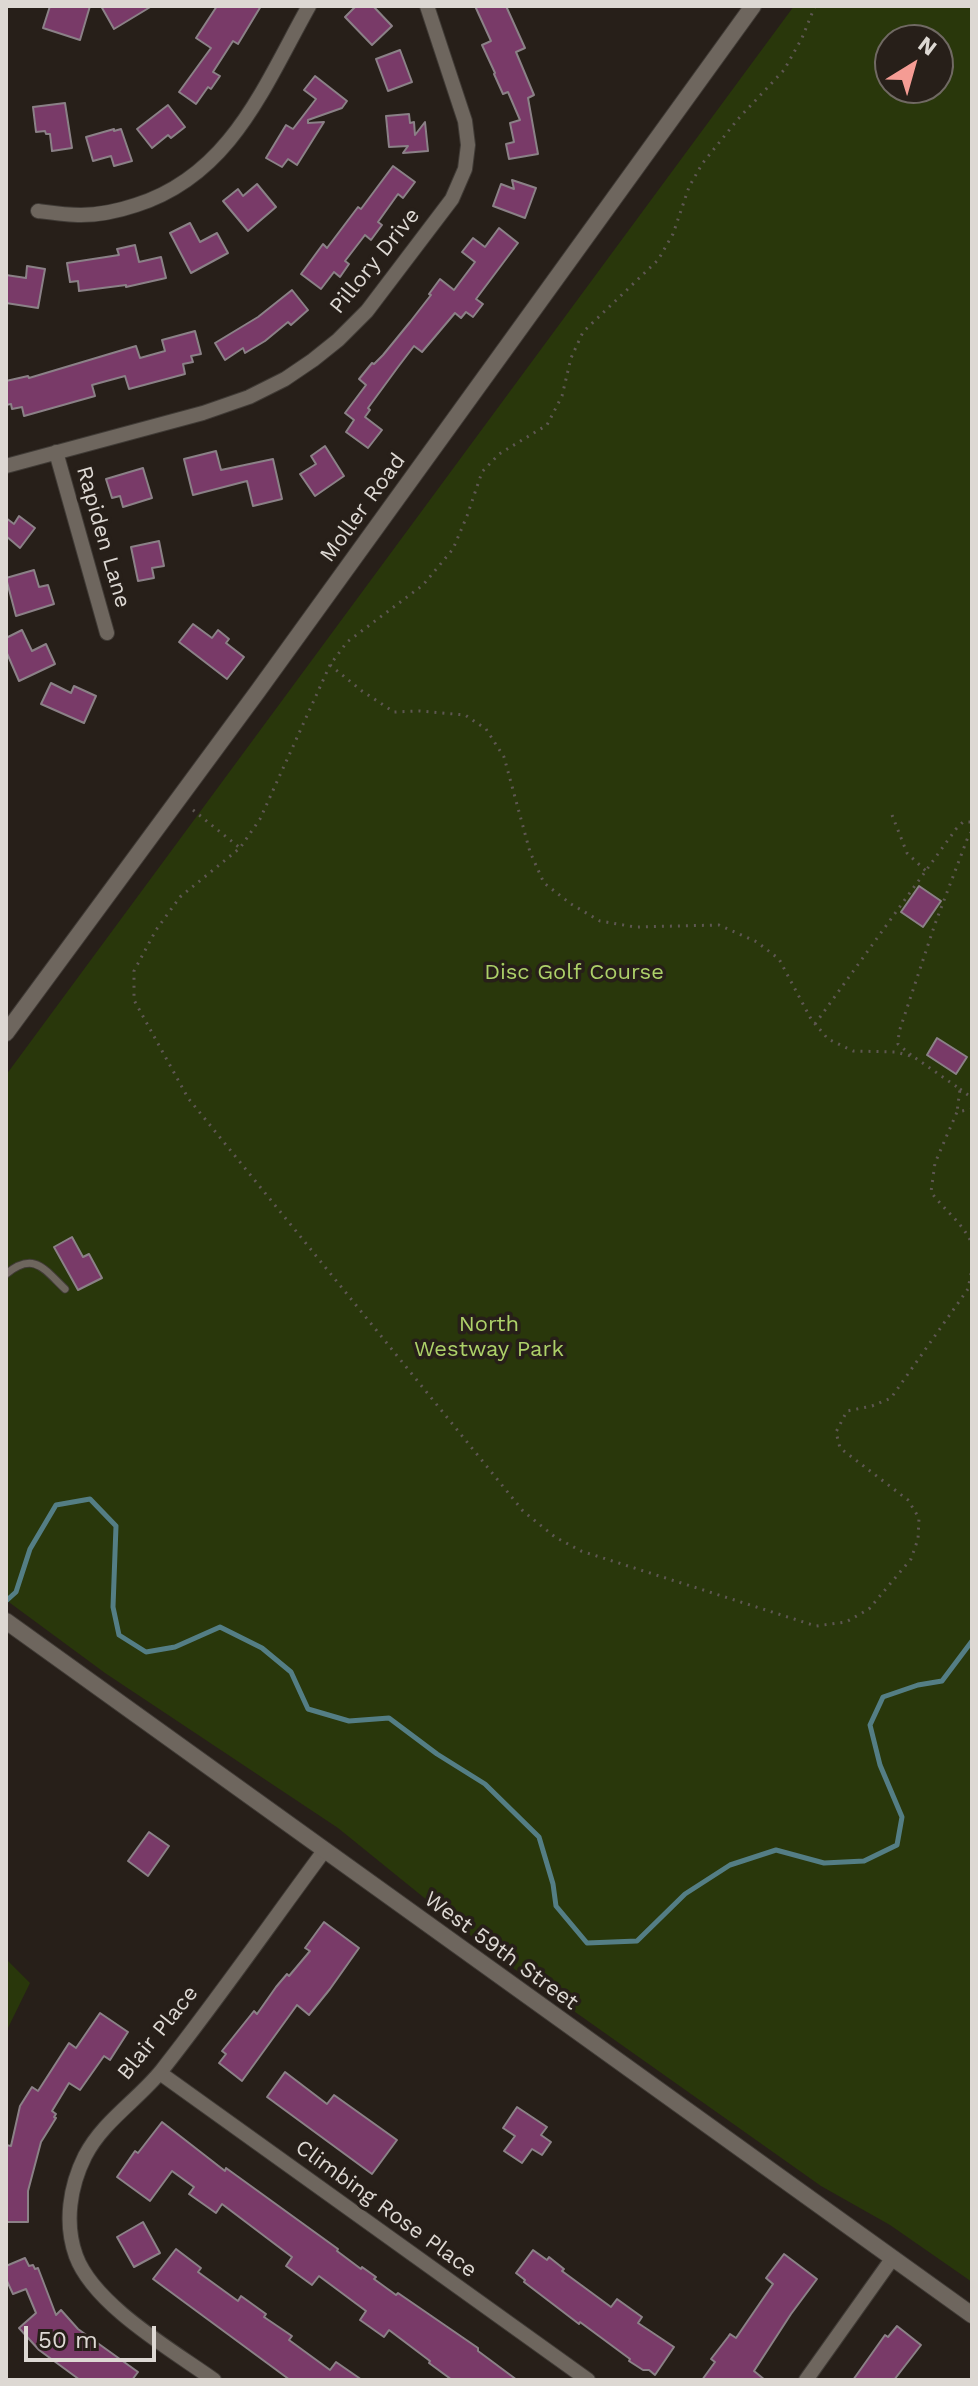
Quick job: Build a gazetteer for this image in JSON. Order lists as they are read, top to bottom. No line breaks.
{"streets":{"street":["Pillory Drive","Moller Road","Rapiden Lane","West 59th Street","Blair Place","Climbing Rose Place"]},"crossings":[["Pillory Drive","Rapiden Lane"],["West 59th Street","Blair Place"],["Blair Place","Climbing Rose Place"]],"parks":["Disc Golf Course","North Westway Park"],"scale_bar":"50 m","north":"top right"}
